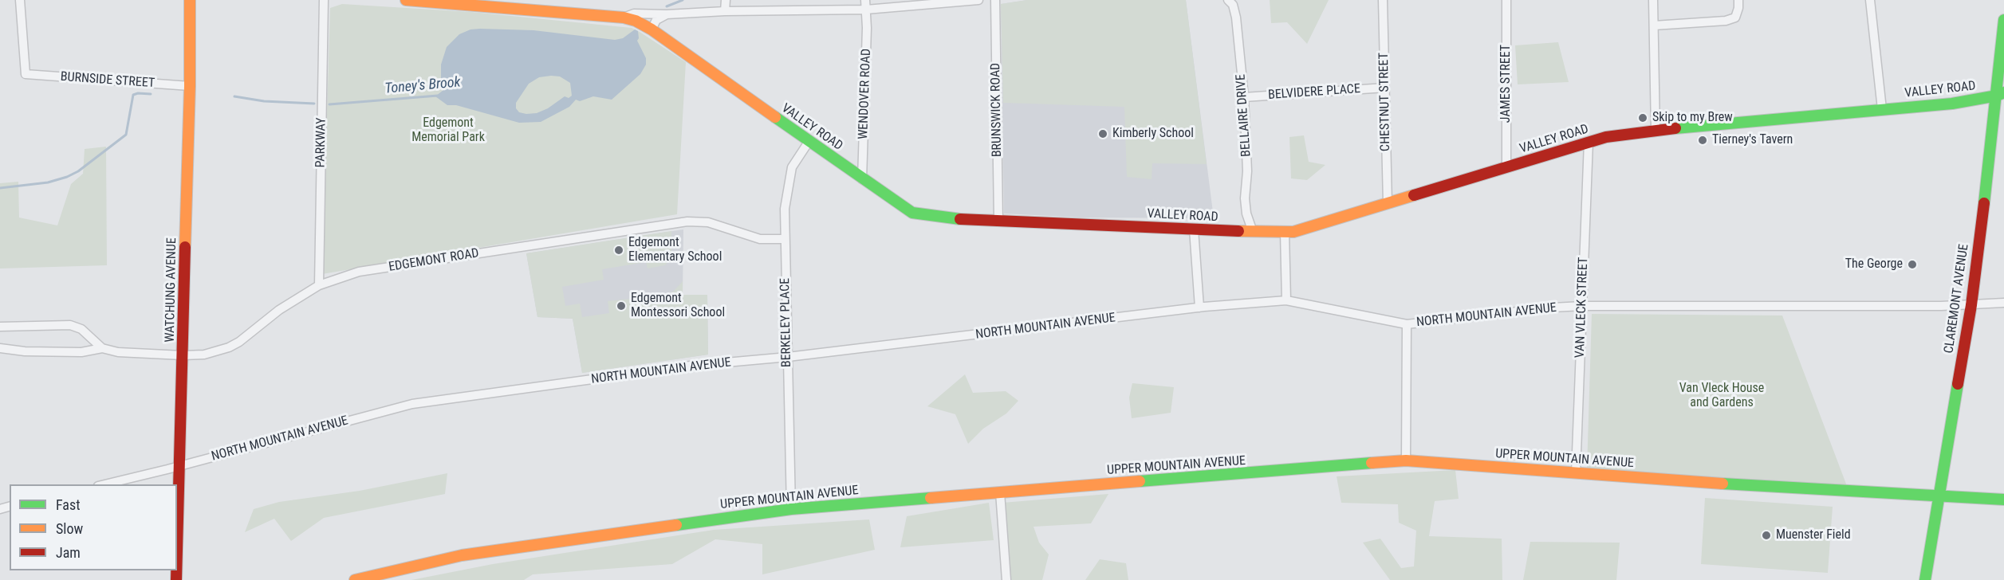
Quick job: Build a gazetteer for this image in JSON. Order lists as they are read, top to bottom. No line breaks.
{"streets":{"street":["BURNSIDE STREET","JAMES STREET","VALLEY ROAD","BELVIDERE PLACE","WENDOVER ROAD","CHESTNUT STREET","BRUNSWICK ROAD","BELLAIRE DRIVE","PARKWAY","EDGEMONT ROAD","WATCHUNG AVENUE","CLAREMONT AVENUE","VAN VLECK STREET","NORTH MOUNTAIN AVENUE","BERKELEY PLACE","UPPER MOUNTAIN AVENUE"]},"crossings":[["BURNSIDE STREET","WATCHUNG AVENUE"],["JAMES STREET","VALLEY ROAD"],["VALLEY ROAD","WENDOVER ROAD"],["VALLEY ROAD","CHESTNUT STREET"],["VALLEY ROAD","BRUNSWICK ROAD"],["VALLEY ROAD","BELLAIRE DRIVE"],["VALLEY ROAD","CLAREMONT AVENUE"],["VALLEY ROAD","VAN VLECK STREET"],["VALLEY ROAD","BERKELEY PLACE"],["BELVIDERE PLACE","CHESTNUT STREET"],["BELVIDERE PLACE","BELLAIRE DRIVE"],["PARKWAY","EDGEMONT ROAD"],["EDGEMONT ROAD","WATCHUNG AVENUE"],["EDGEMONT ROAD","BERKELEY PLACE"],["WATCHUNG AVENUE","NORTH MOUNTAIN AVENUE"],["CLAREMONT AVENUE","NORTH MOUNTAIN AVENUE"],["CLAREMONT AVENUE","UPPER MOUNTAIN AVENUE"],["VAN VLECK STREET","NORTH MOUNTAIN AVENUE"],["VAN VLECK STREET","UPPER MOUNTAIN AVENUE"],["NORTH MOUNTAIN AVENUE","BERKELEY PLACE"],["BERKELEY PLACE","UPPER MOUNTAIN AVENUE"]],"water":["Toney's Brook"],"parks":["Edgemont Memorial Park","Van Vleck House and Gardens"],"places":["Skip to my Brew","Kimberly School","Tierney's Tavern","Edgemont Elementary School","The George","Edgemont Montessori School","Muenster Field"],"legend":["Fast","Slow","Jam"]}
